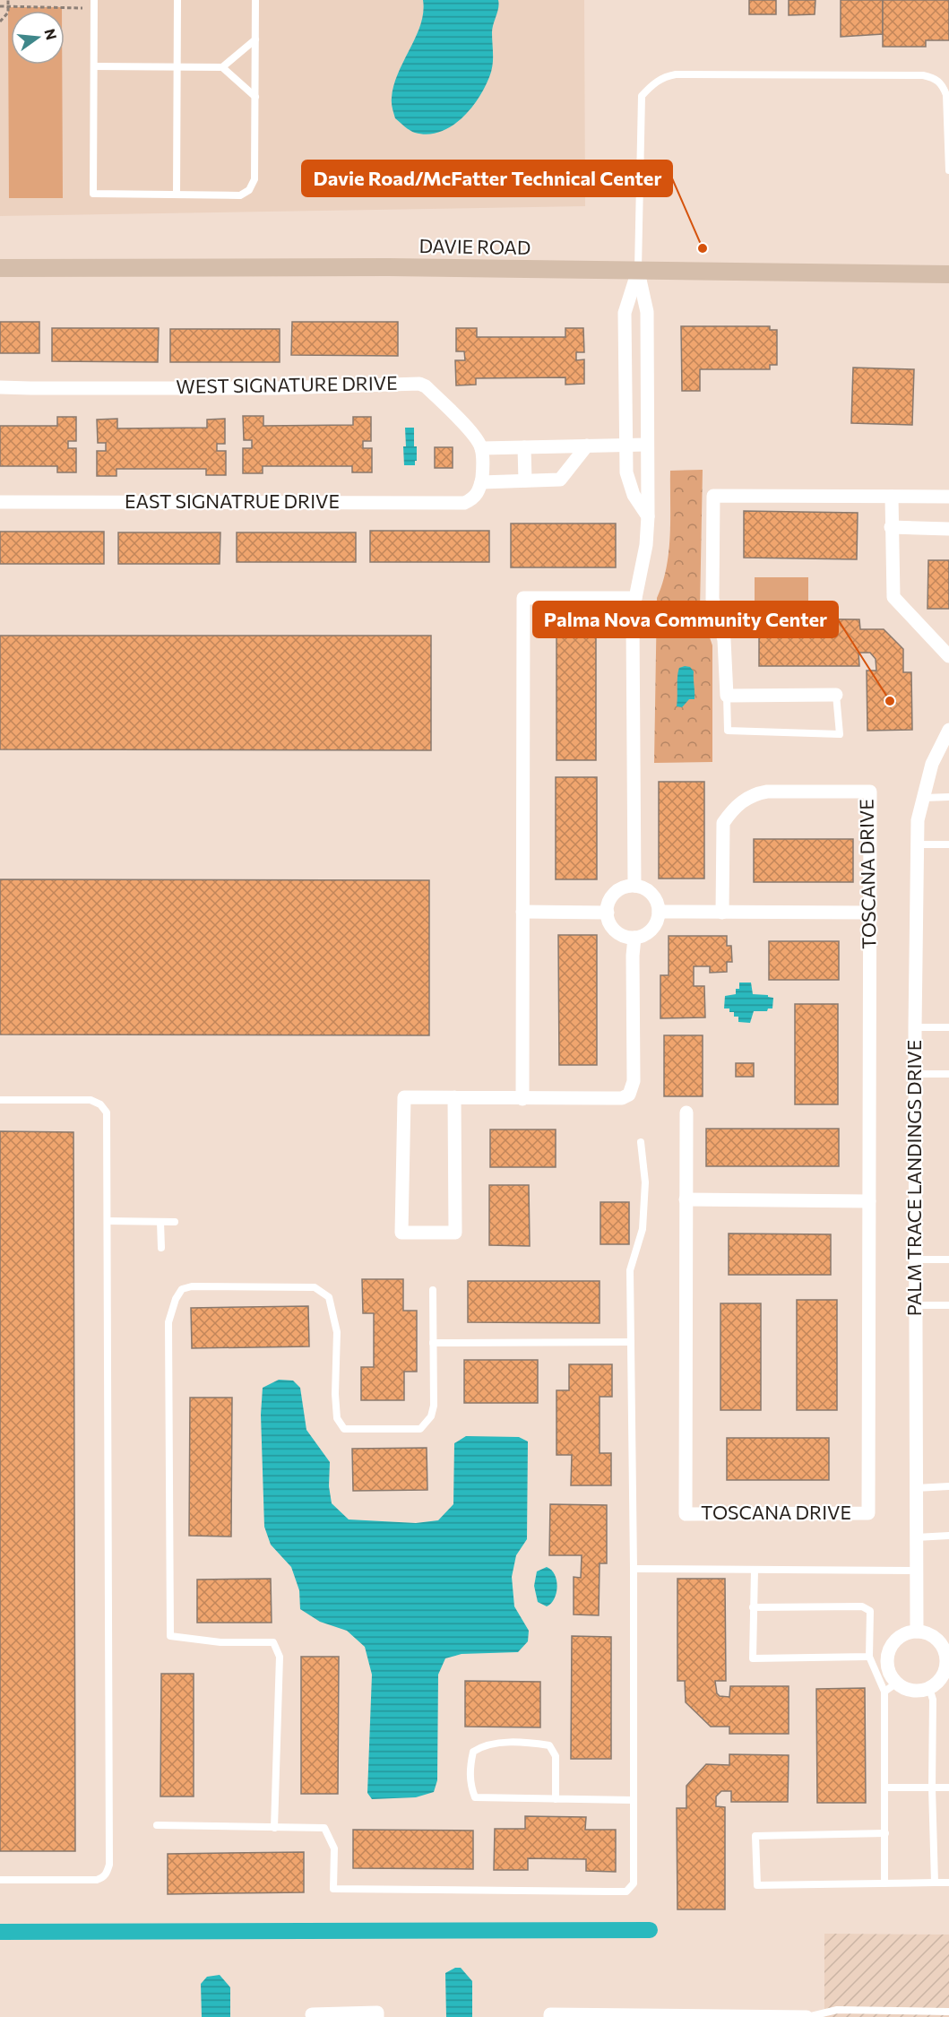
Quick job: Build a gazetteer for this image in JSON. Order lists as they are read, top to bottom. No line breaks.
{"streets":{"main road":["DAVIE ROAD"],"street":["WEST SIGNATURE DRIVE","EAST SIGNATRUE DRIVE","TOSCANA DRIVE","PALM TRACE LANDINGS DRIVE"]},"places":["Davie Road/McFatter Technical Center","Palma Nova Community Center"],"north":"right"}
